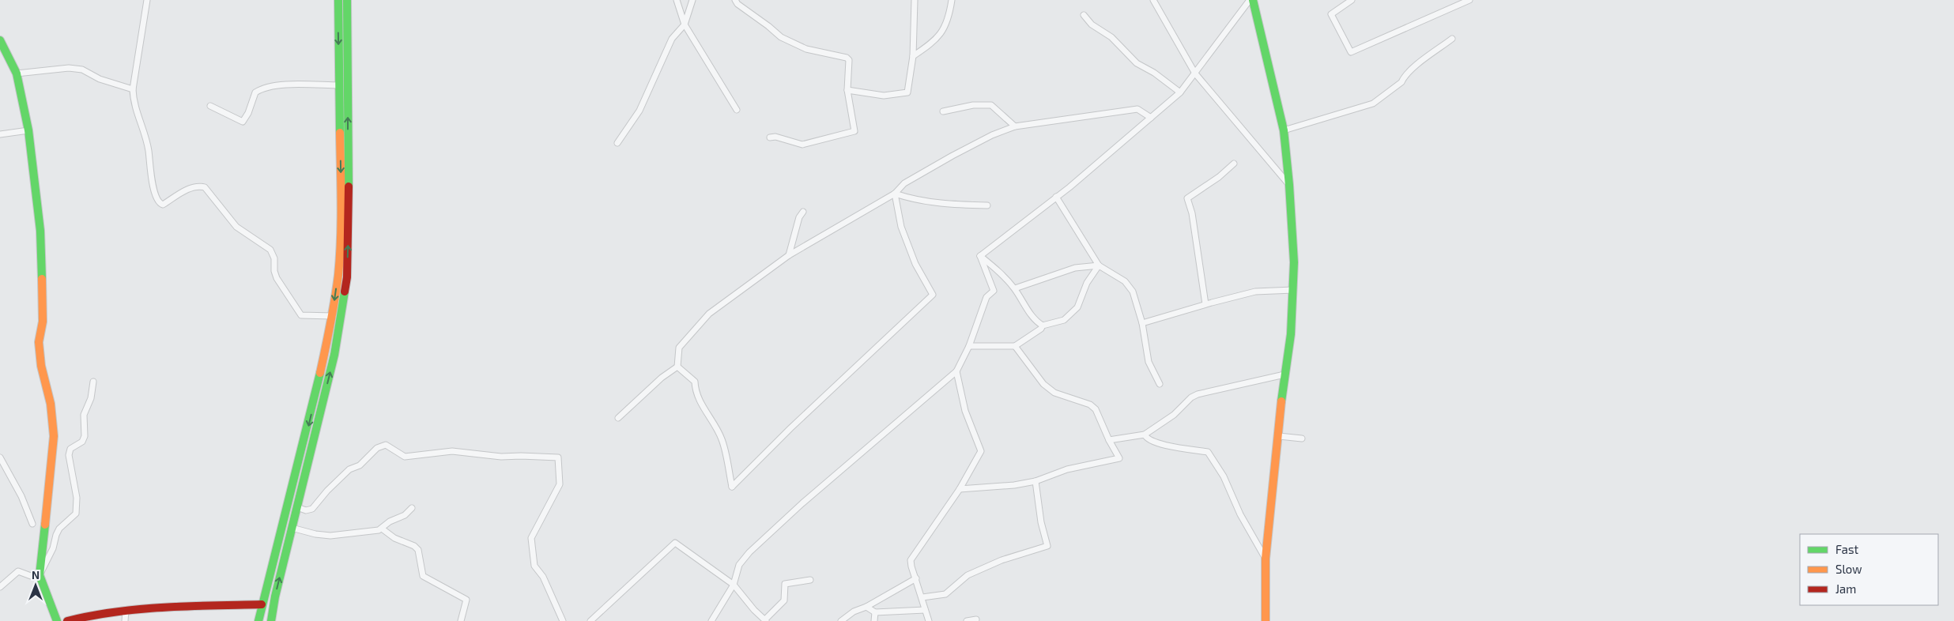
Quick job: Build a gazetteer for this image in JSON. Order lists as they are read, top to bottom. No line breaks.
{"legend":["Fast","Slow","Jam"],"north":"top"}
